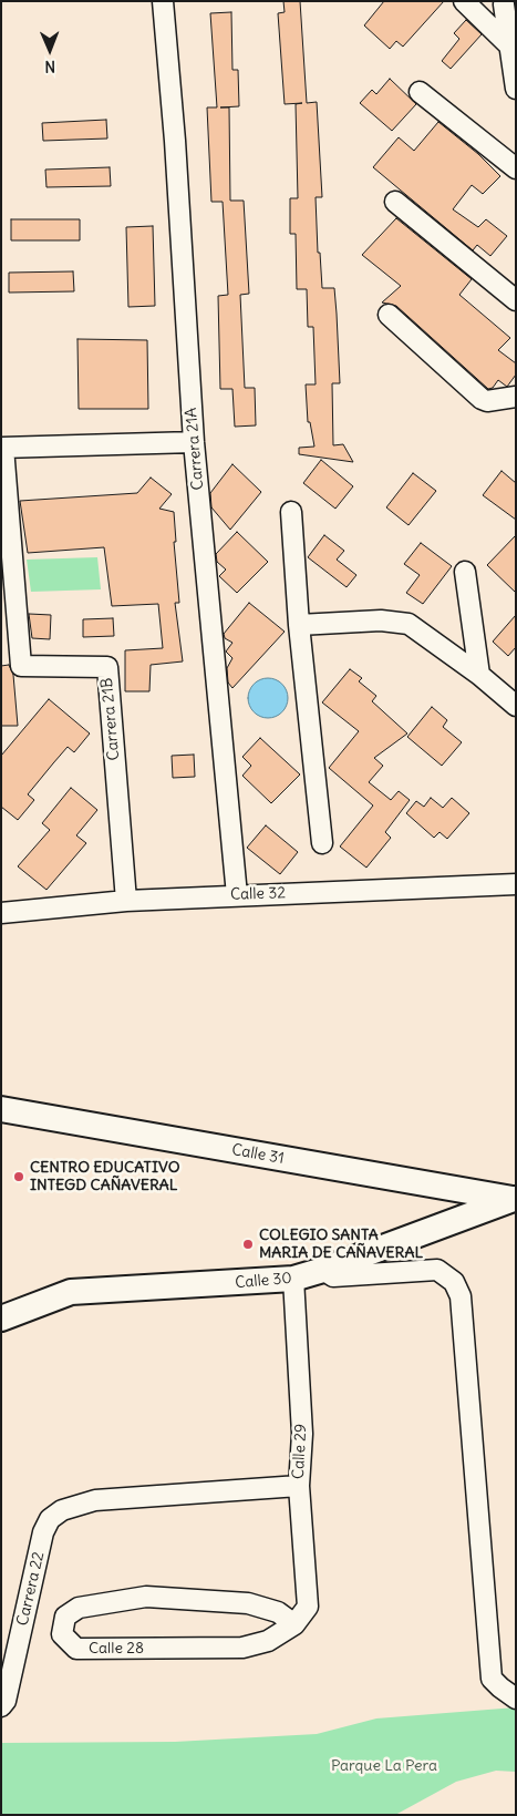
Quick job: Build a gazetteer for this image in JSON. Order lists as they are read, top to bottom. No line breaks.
{"streets":{"street":["Carrera 21A","Carrera 21B","Calle 32","Calle 31","Calle 30","Calle 29","Carrera 22","Calle 28"]},"crossings":[["Carrera 21A","Carrera 21B"],["Carrera 21A","Calle 32"],["Carrera 21B","Calle 32"],["Calle 31","Calle 30"],["Calle 30","Calle 29"],["Calle 29","Carrera 22"],["Calle 29","Calle 28"]],"parks":["Parque La Pera"],"places":["CENTRO EDUCATIVO INTEGD CAÑAVERAL","COLEGIO SANTA MARIA DE CAÑAVERAL"],"north":"bottom"}
